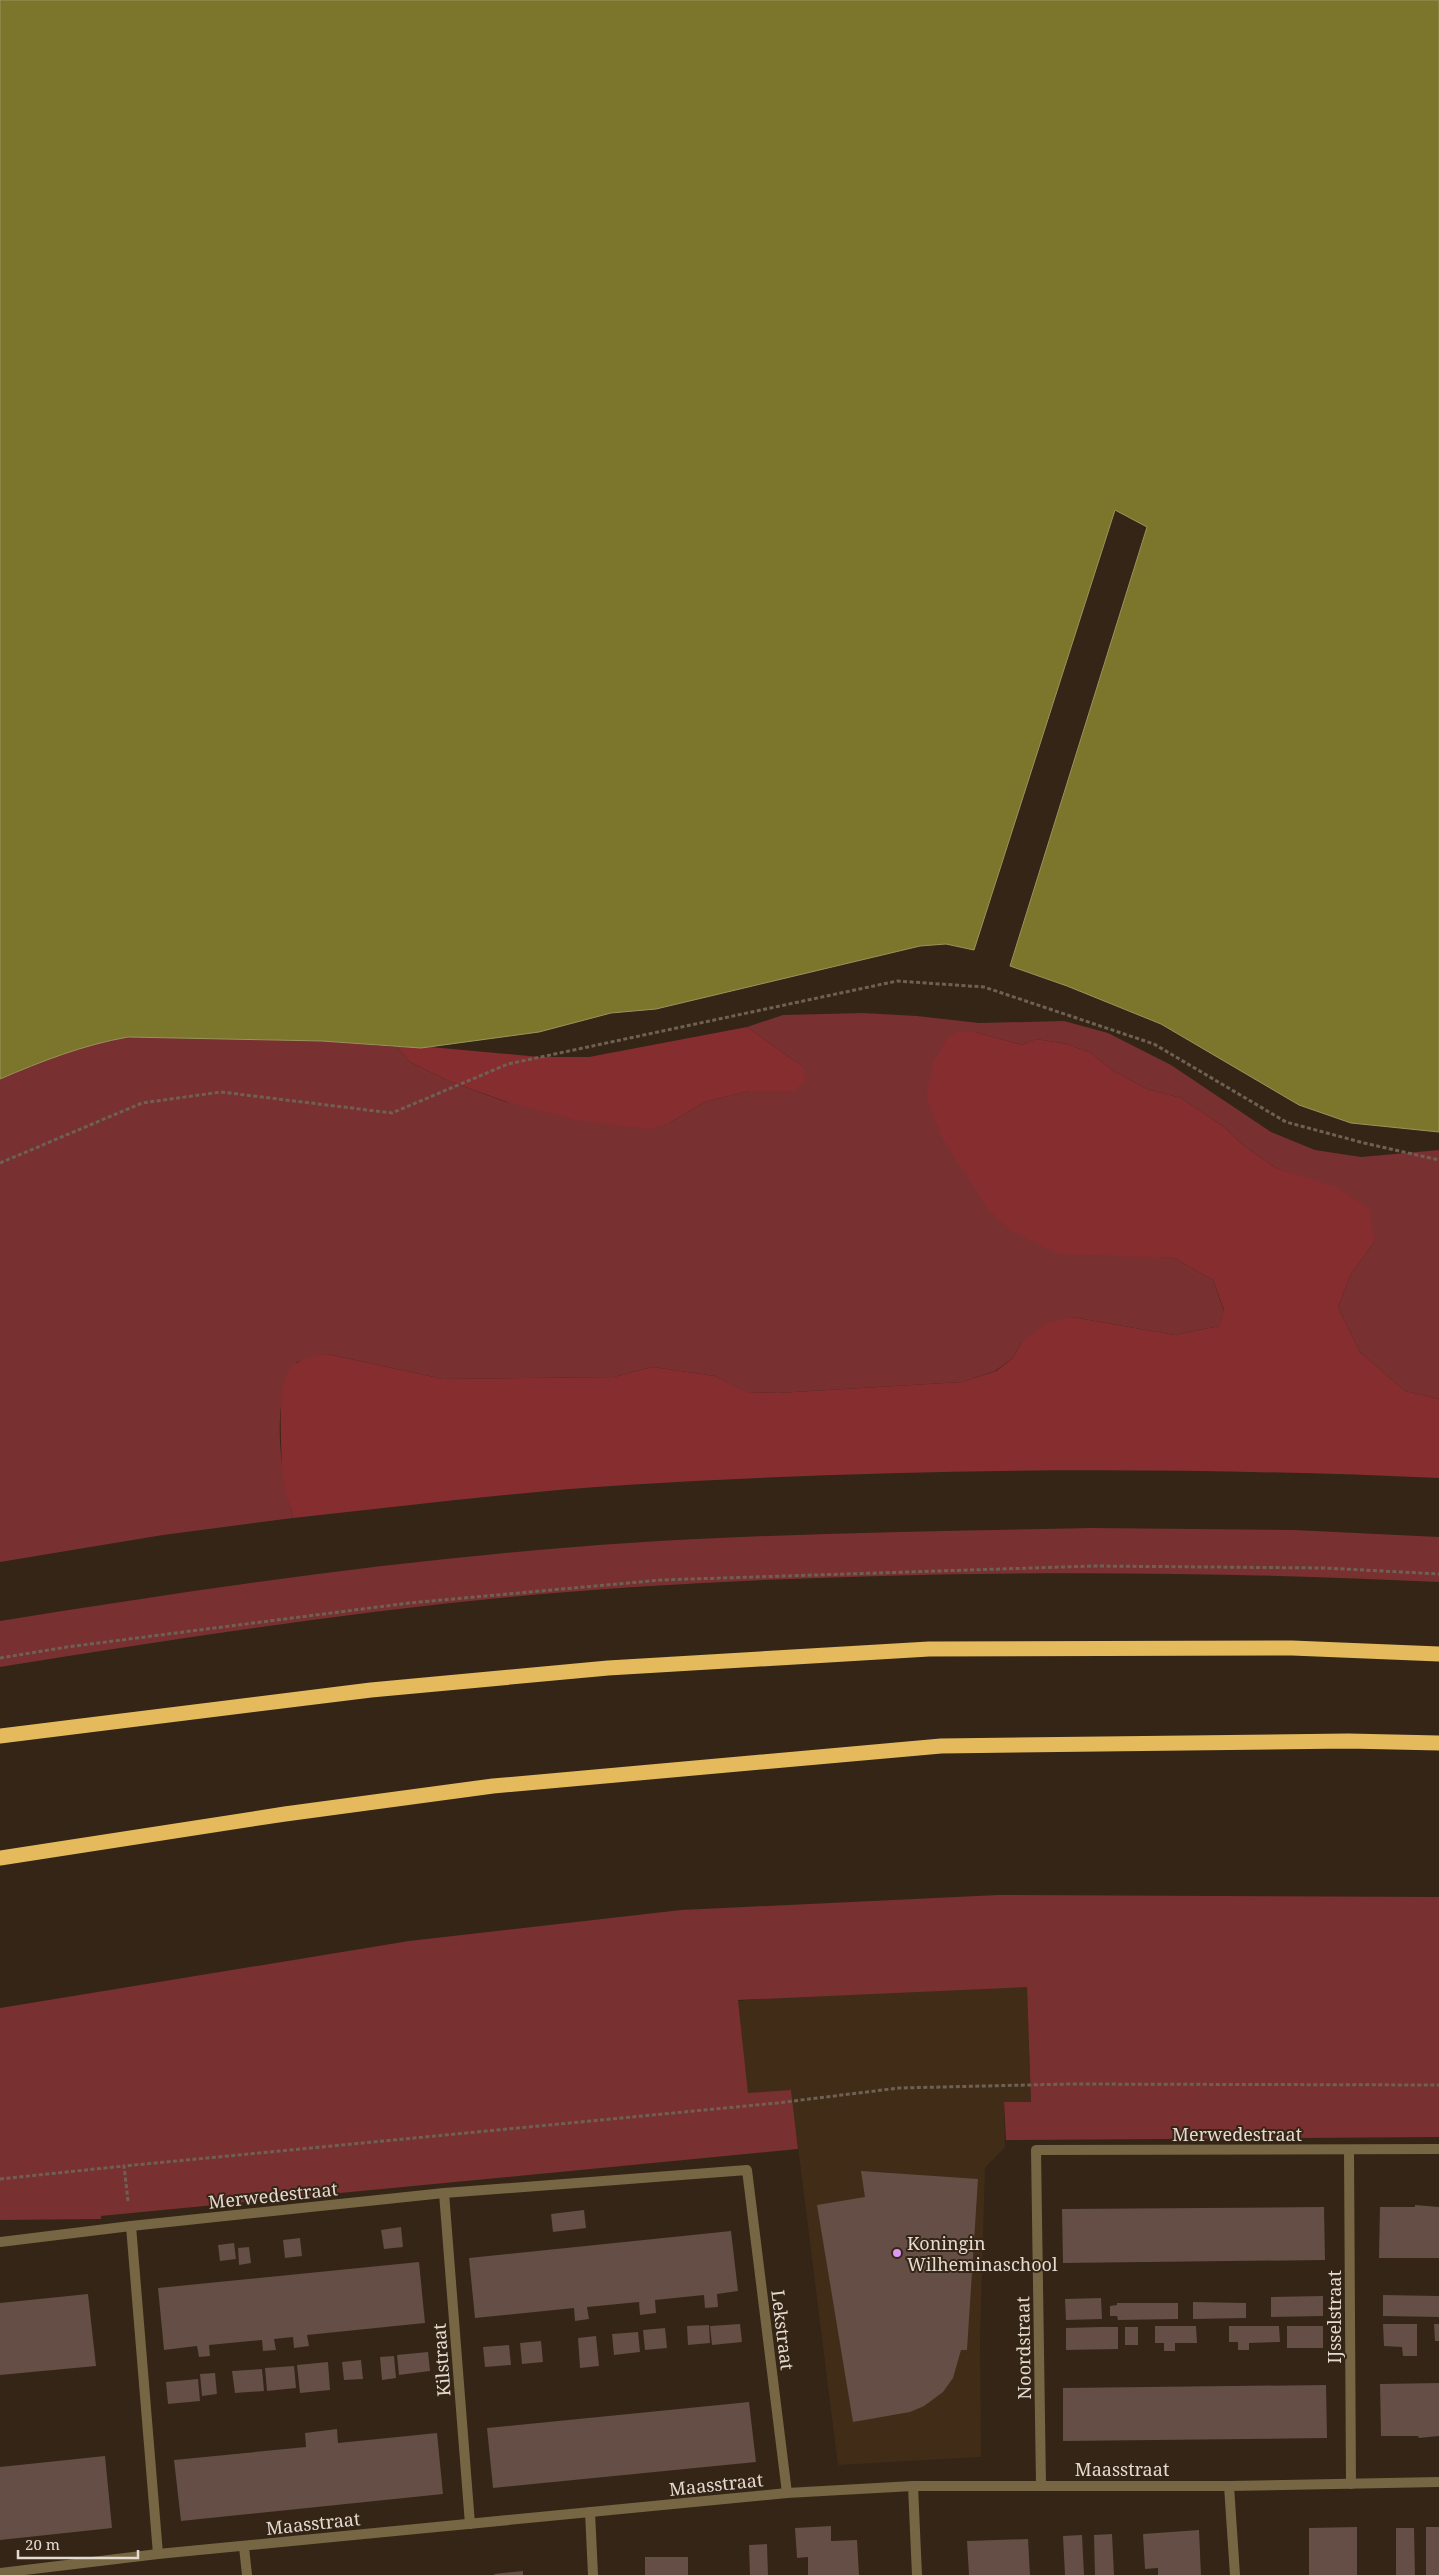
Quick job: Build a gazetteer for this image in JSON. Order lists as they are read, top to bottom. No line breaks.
{"streets":{"street":["Merwedestraat","IJsselstraat","Lekstraat","Noordstraat","Kilstraat","Maasstraat"]},"crossings":[["Merwedestraat","IJsselstraat"],["Merwedestraat","Lekstraat"],["Merwedestraat","Noordstraat"],["Merwedestraat","Kilstraat"],["IJsselstraat","Maasstraat"],["Lekstraat","Maasstraat"],["Noordstraat","Maasstraat"],["Kilstraat","Maasstraat"]],"places":["Koningin Wilheminaschool"],"scale_bar":"20 m"}
